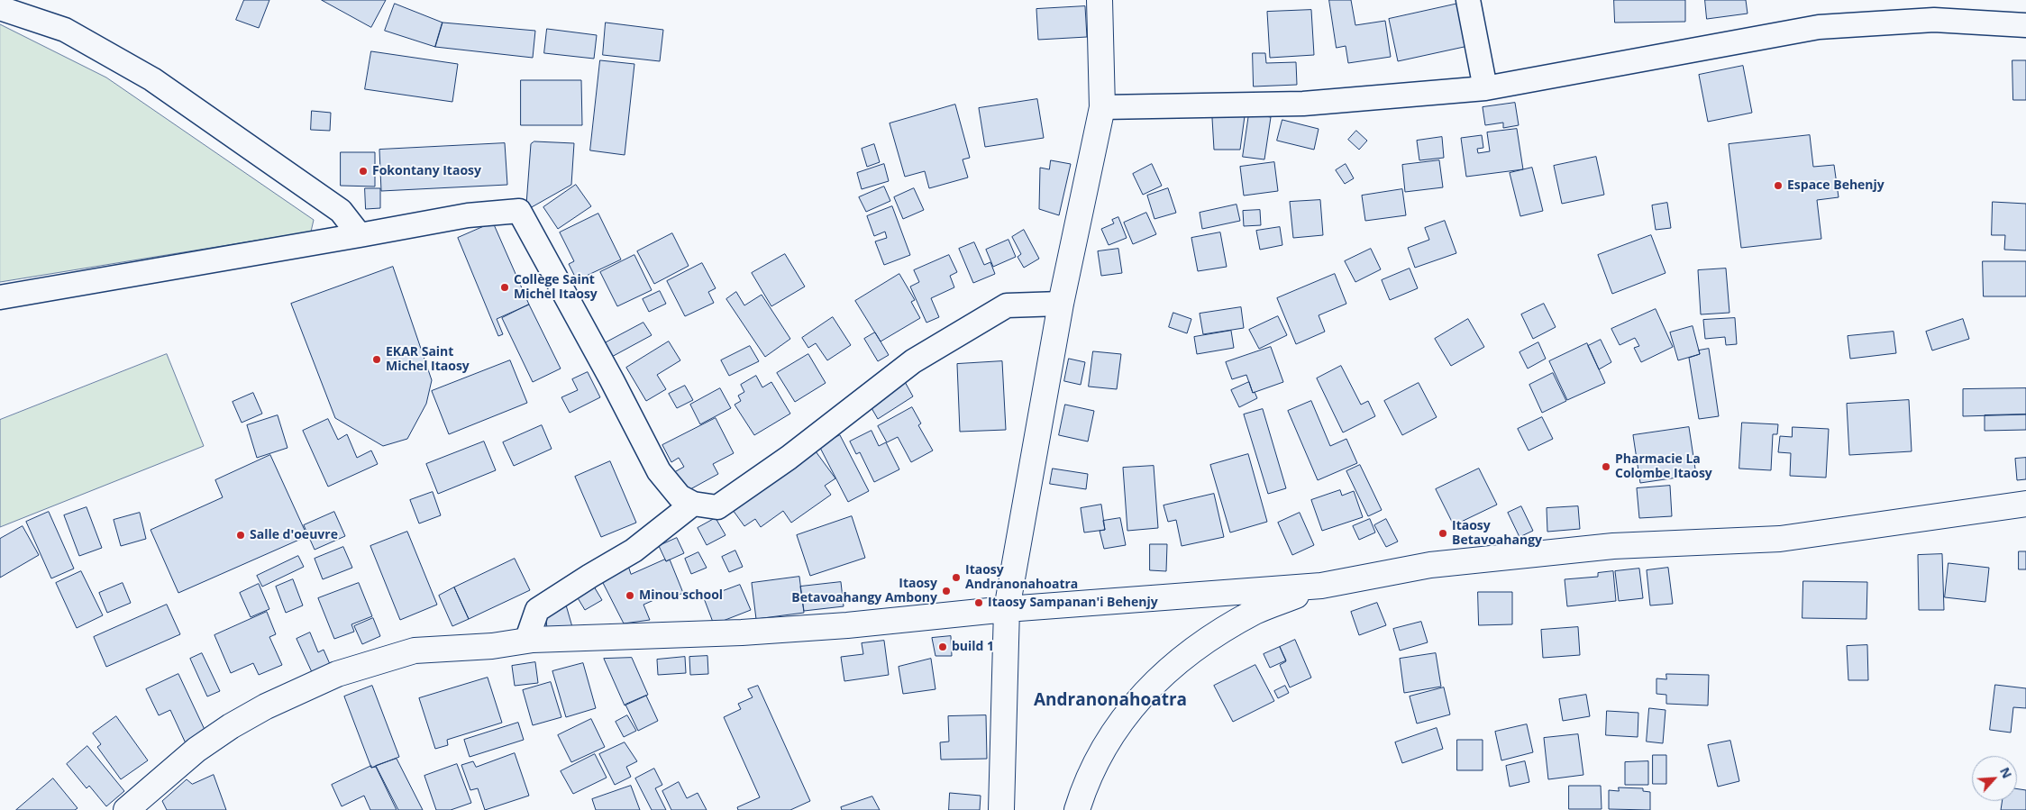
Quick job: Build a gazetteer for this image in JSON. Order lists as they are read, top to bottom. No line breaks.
{"districts":["Andranonahoatra"],"places":["Fokontany Itaosy","Espace Behenjy","Collège Saint Michel Itaosy","EKAR Saint Michel Itaosy","Pharmacie La Colombe Itaosy","Itaosy Betavoahangy","Salle d'oeuvre","Itaosy Andranonahoatra","Itaosy Betavoahangy Ambony","Minou school","Itaosy Sampanan'i Behenjy","build 1"],"north":"top right"}
